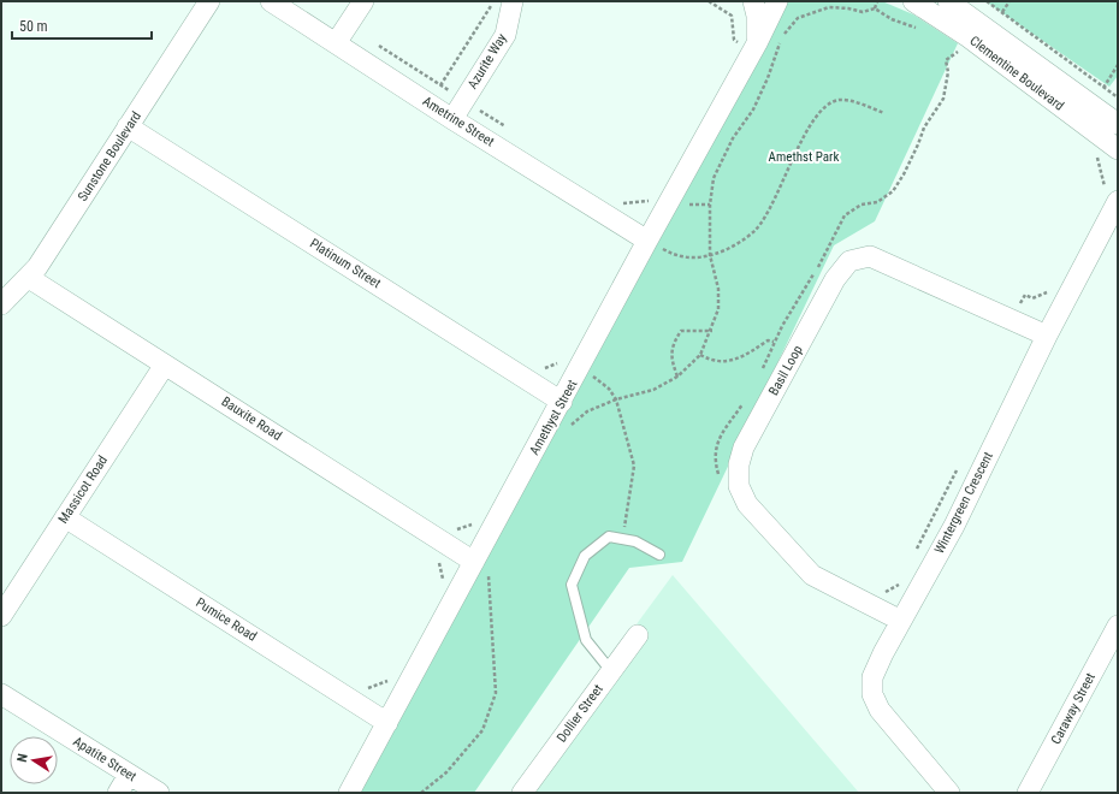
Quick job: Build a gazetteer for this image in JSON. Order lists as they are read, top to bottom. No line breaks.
{"streets":{"street":["Azurite Way","Clementine Boulevard","Ametrine Street","Sunstone Boulevard","Platinum Street","Basil Loop","Amethyst Street","Bauxite Road","Massicot Road","Wintergreen Crescent","Pumice Road","Caraway Street","Dollier Street","Apatite Street"]},"crossings":[["Azurite Way","Ametrine Street"],["Ametrine Street","Amethyst Street"],["Sunstone Boulevard","Platinum Street"],["Sunstone Boulevard","Bauxite Road"],["Platinum Street","Amethyst Street"],["Basil Loop","Wintergreen Crescent"],["Amethyst Street","Bauxite Road"],["Amethyst Street","Pumice Road"],["Bauxite Road","Massicot Road"],["Massicot Road","Pumice Road"]],"parks":["Amethst Park"],"scale_bar":"50 m","north":"left"}
